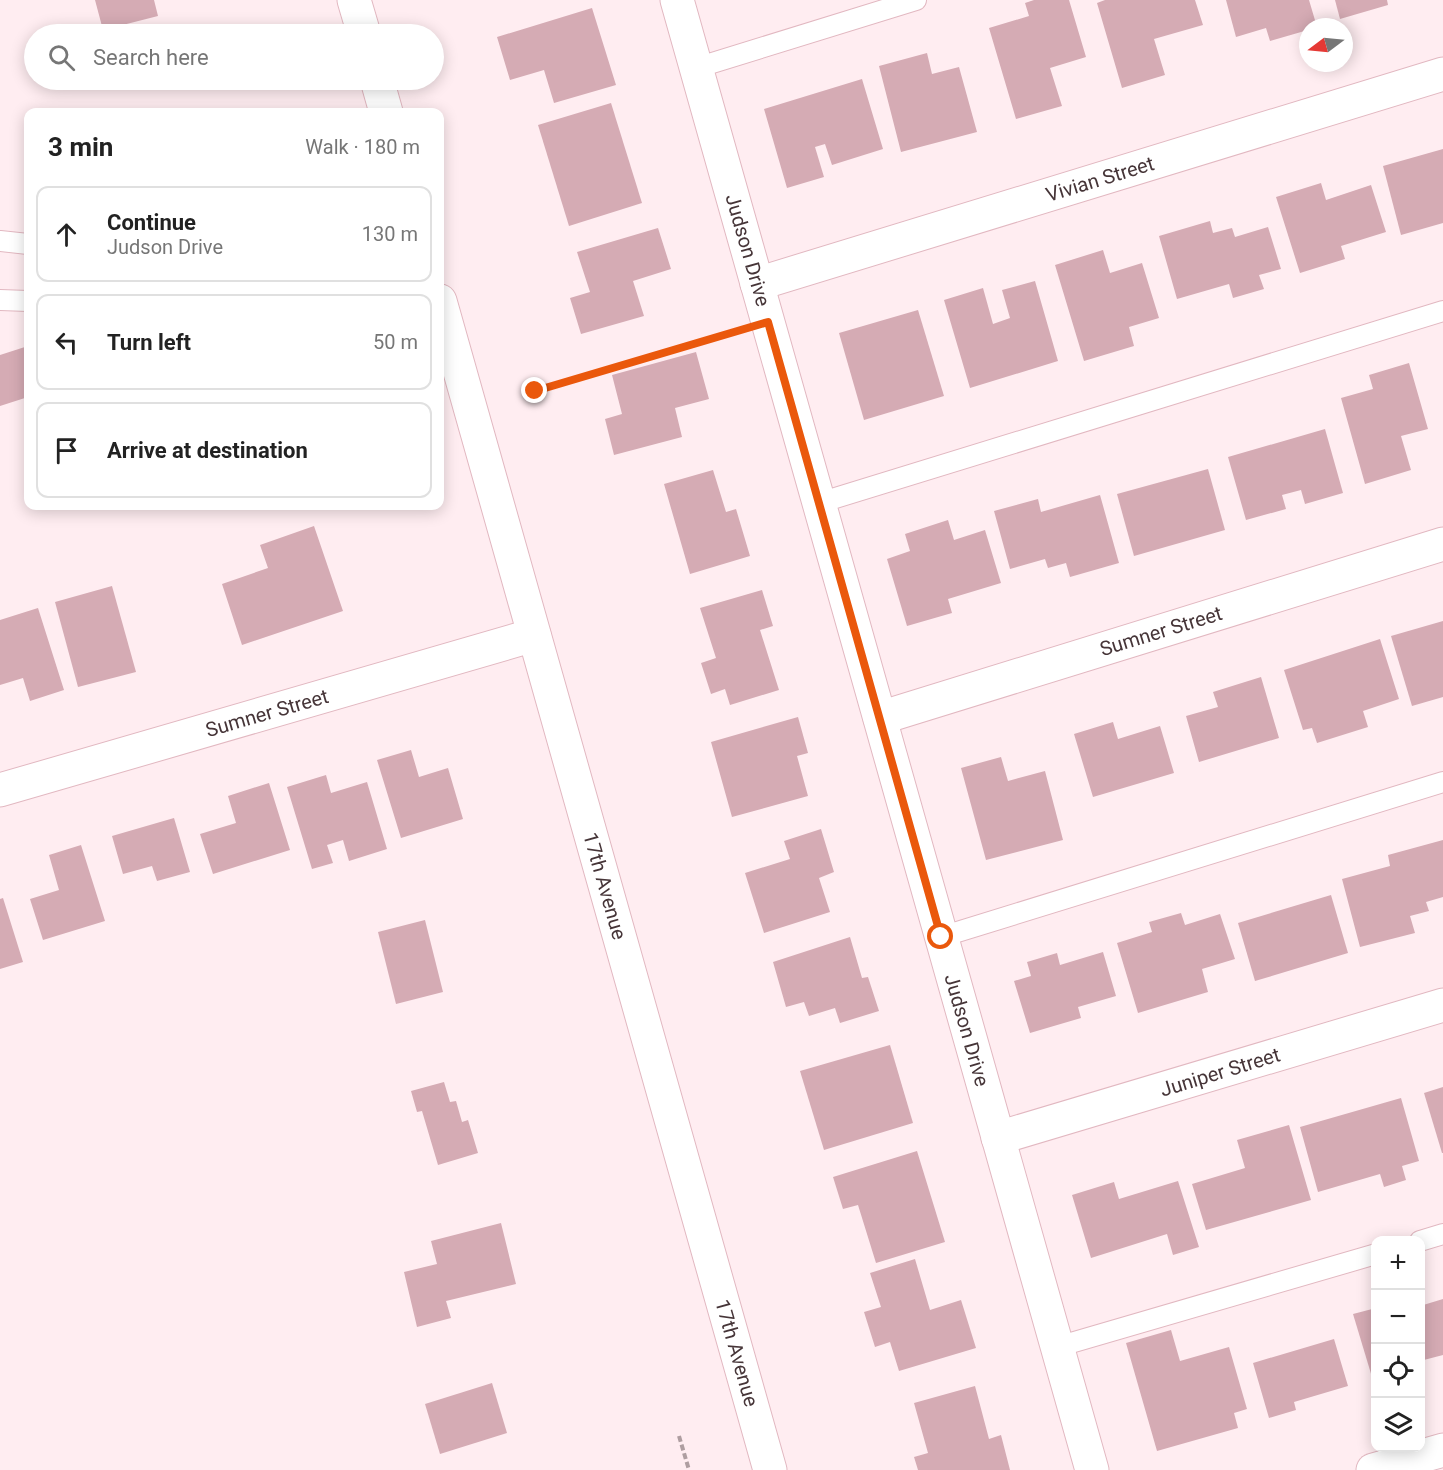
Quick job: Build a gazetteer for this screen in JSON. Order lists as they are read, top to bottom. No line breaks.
{"streets":{"street":["Vivian Street","Judson Drive","Sumner Street","17th Avenue","Juniper Street"]},"crossings":[["Vivian Street","Judson Drive"],["Judson Drive","Sumner Street"],["Judson Drive","Juniper Street"],["Sumner Street","17th Avenue"]],"north":"left","page":{"search":"Search here","heading":["3 min","Walk · 180 m"],"list":[["Continue","Judson Drive","130 m"],["Turn left","50 m"],"Arrive at destination"],"map_buttons":["+","−"]}}
